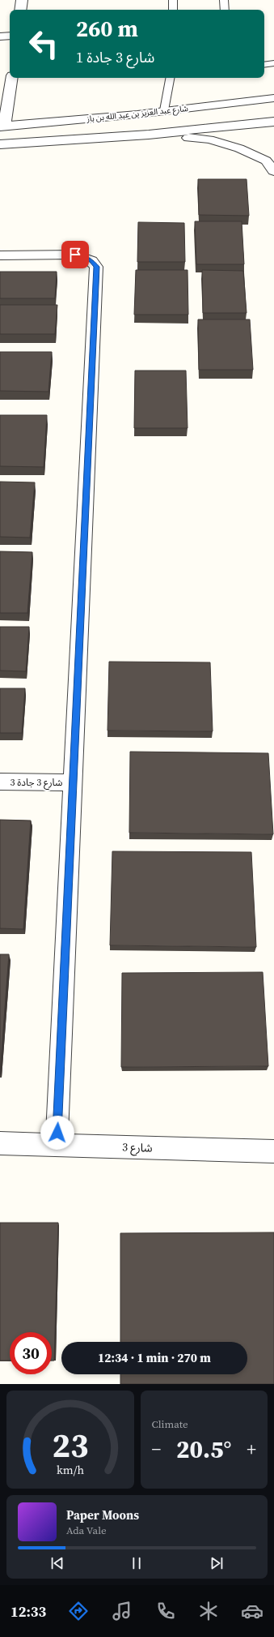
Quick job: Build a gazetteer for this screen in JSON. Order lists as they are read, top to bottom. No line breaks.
{"streets":{"street":["شارع عبد العزيز بن عبد الله بن باز","شارع 3 جادة 3","شارع 3"]},"page":{"turn":["260 m","شارع 3 جادة 1"],"limit":"30","trip":"12:34 · 1 min · 270 m","tile":"Climate","heat":["−","20.5°","+"],"song":["Paper Moons","Ada Vale"],"tabs":"12:33","gauge":["23","km/h"]}}
